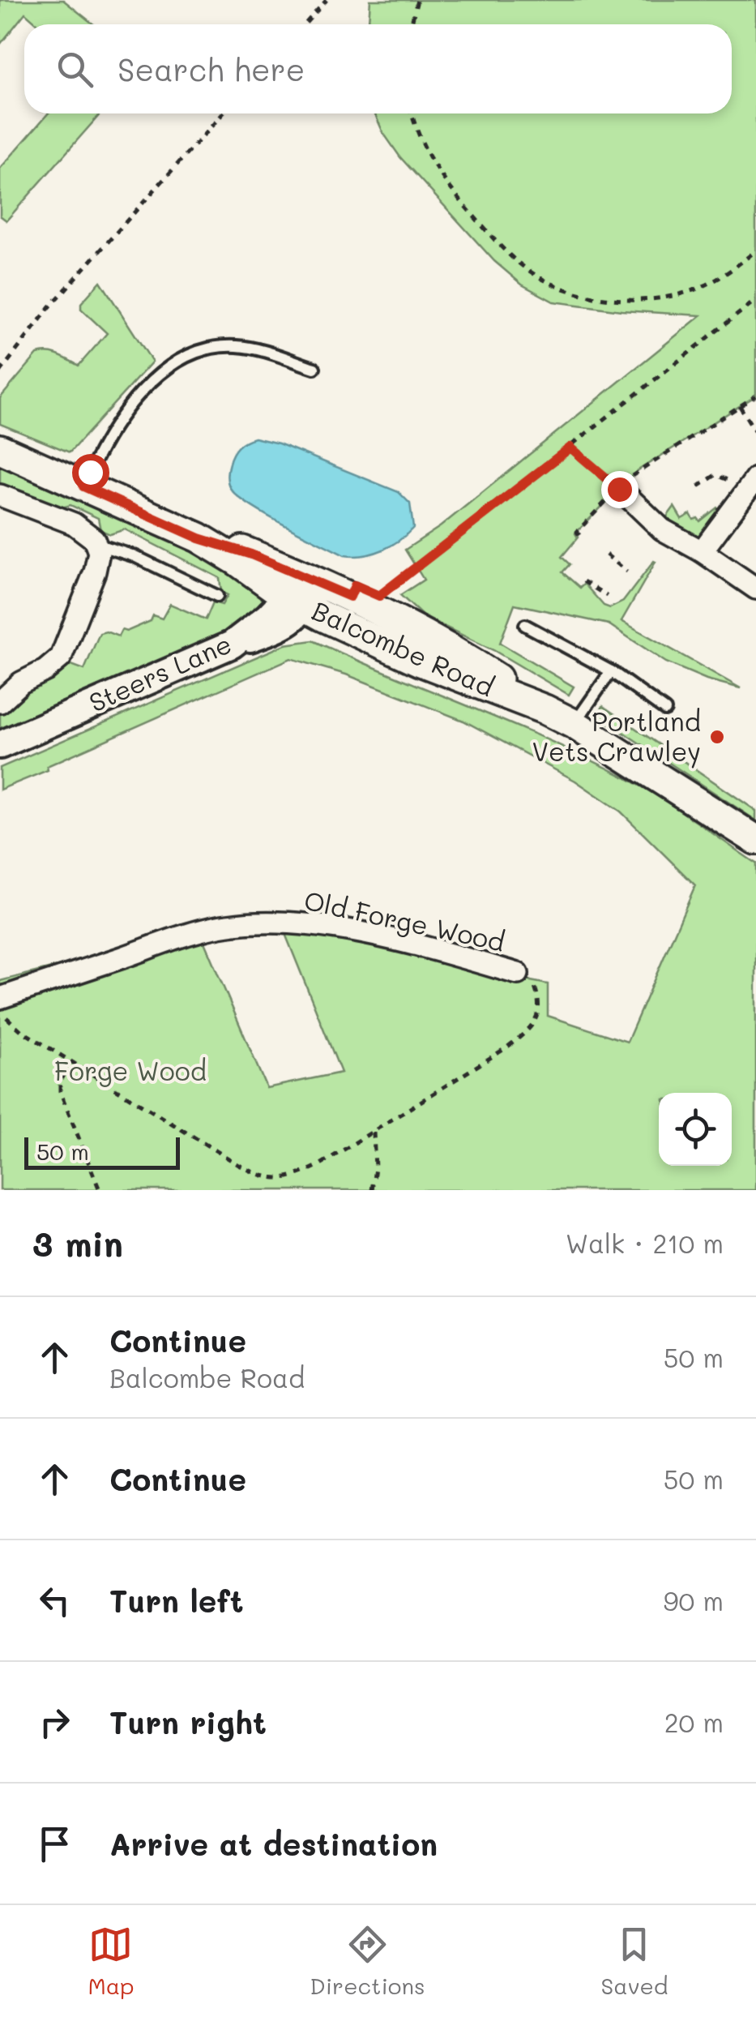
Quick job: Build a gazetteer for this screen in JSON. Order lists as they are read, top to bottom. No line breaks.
{"streets":{"main road":["Balcombe Road"],"street":["Steers Lane","Old Forge Wood"]},"crossings":[["Balcombe Road","Steers Lane"]],"parks":["Forge Wood"],"places":["Portland Vets Crawley"],"scale_bar":"50 m","page":{"search":"Search here","scale":"50 m","heading":["3 min","Walk · 210 m"],"list":[["Continue","Balcombe Road","50 m"],["Continue","50 m"],["Turn left","90 m"],["Turn right","20 m"],"Arrive at destination"],"nav":["Map","Directions","Saved"]}}
